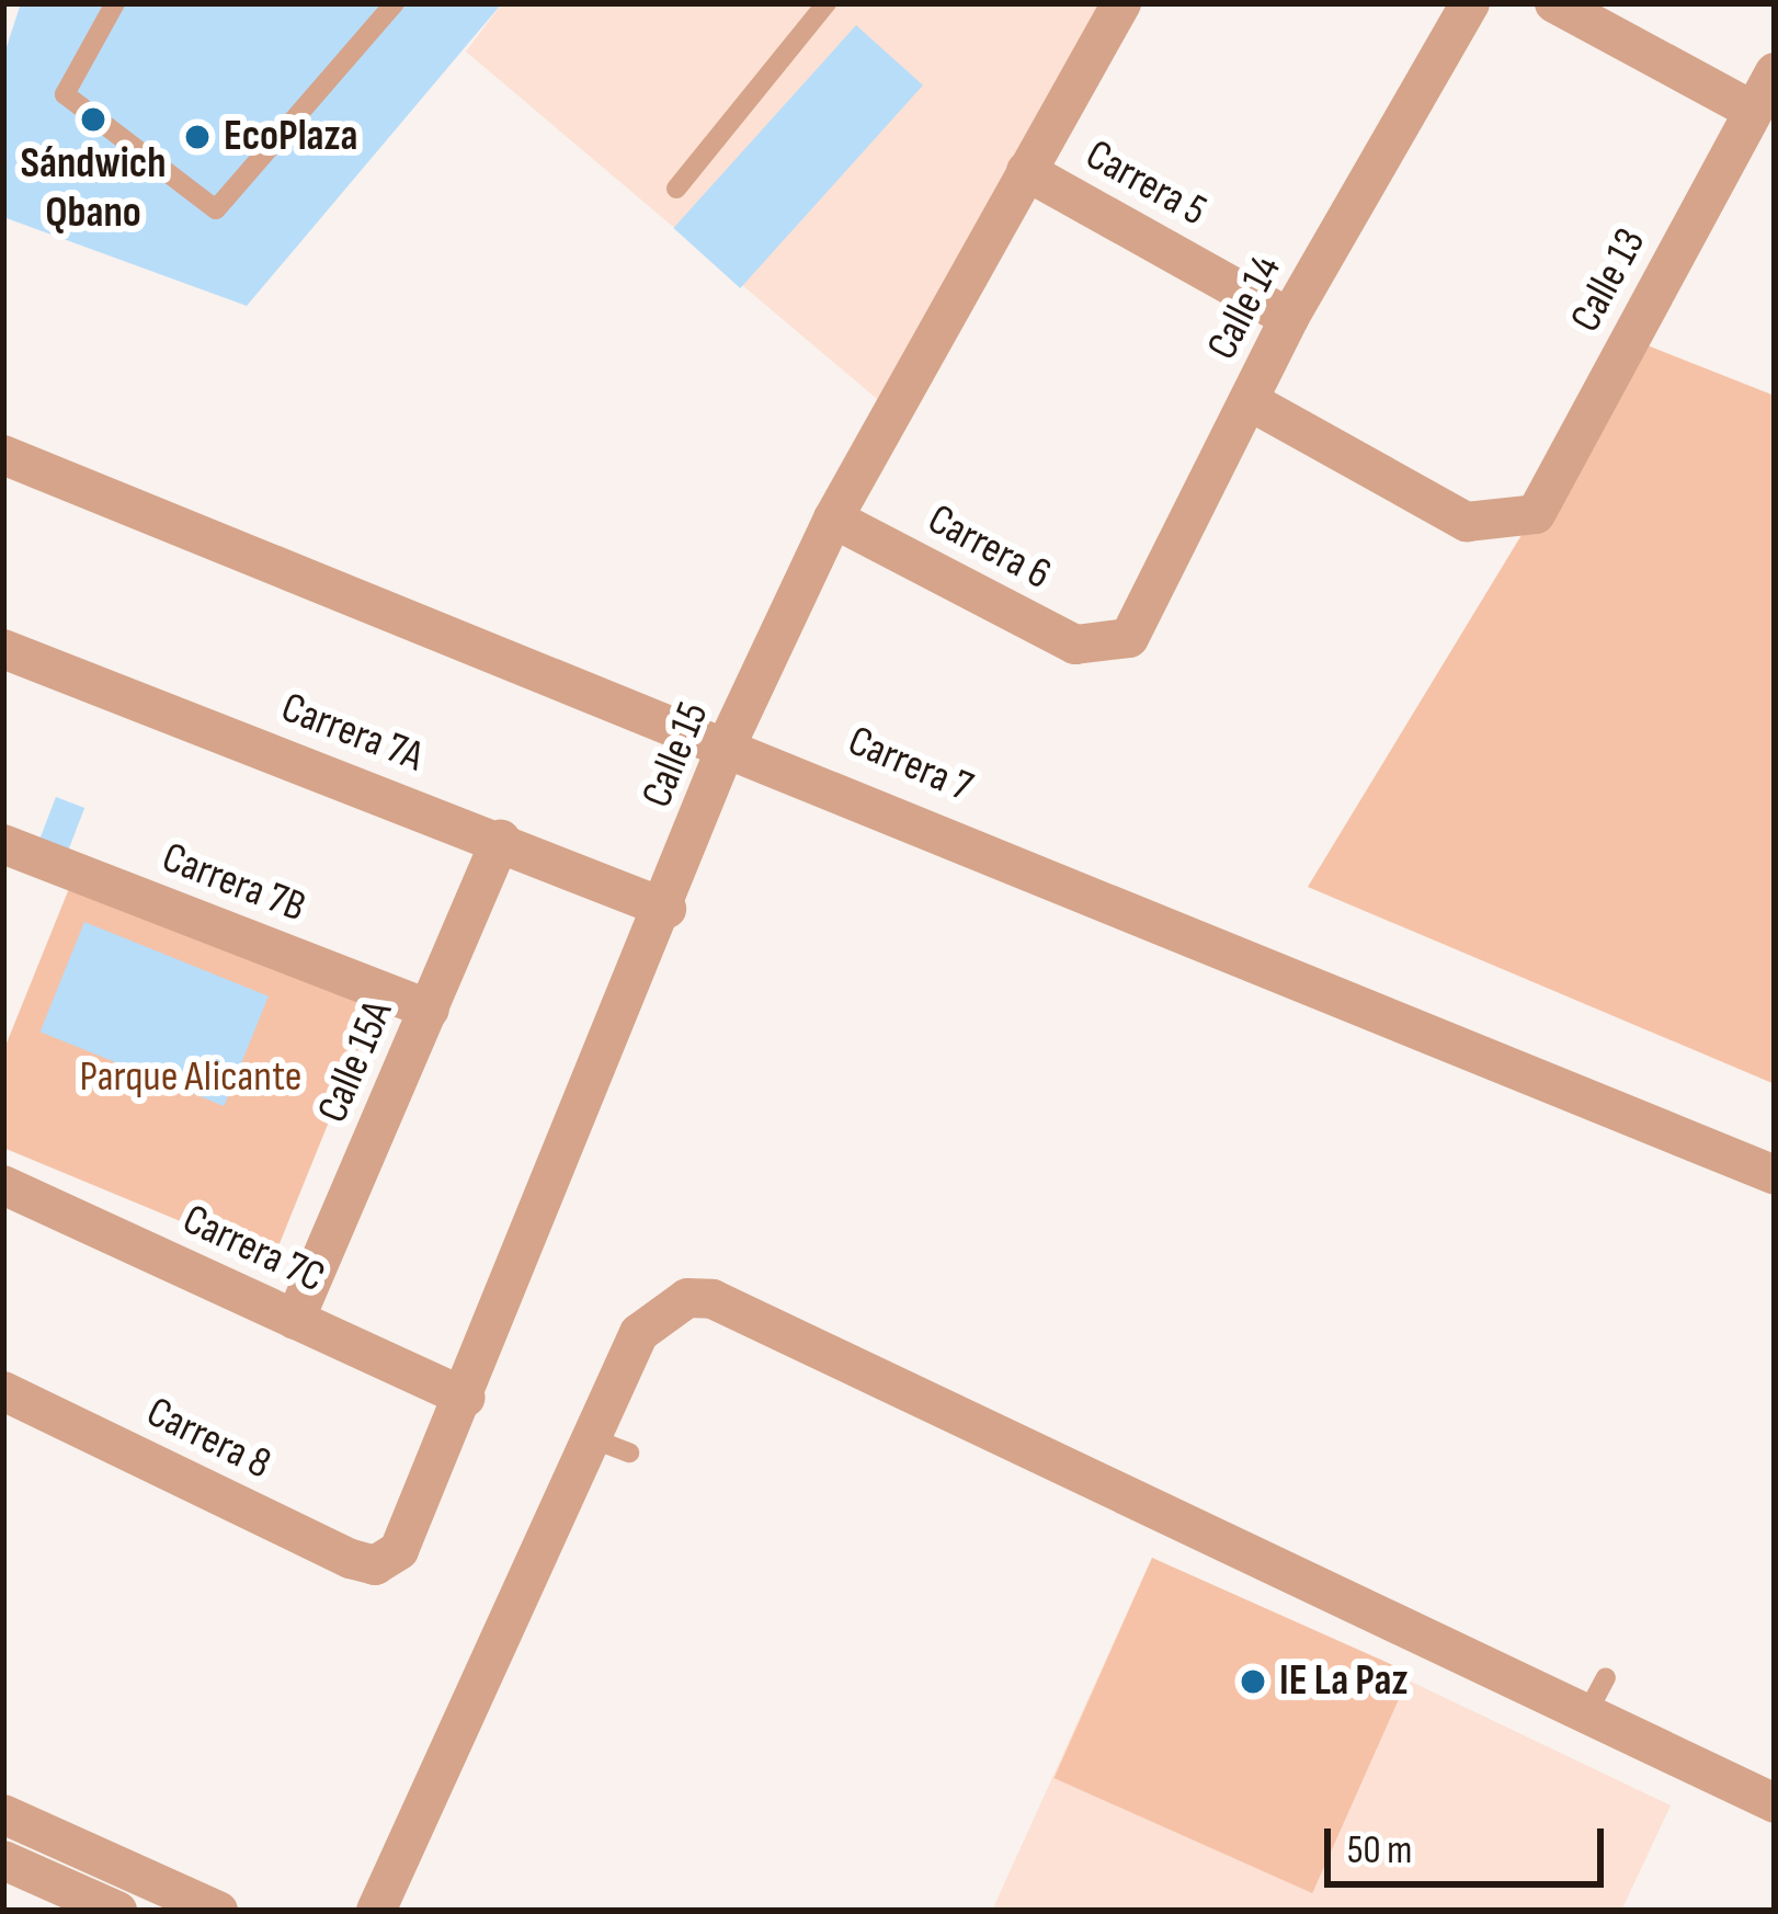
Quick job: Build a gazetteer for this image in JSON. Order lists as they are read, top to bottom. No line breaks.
{"streets":{"street":["Carrera 5","Calle 13","Calle 14","Carrera 6","Carrera 7A","Calle 15","Carrera 7","Carrera 7B","Calle 15A","Carrera 7C","Carrera 8"]},"crossings":[["Carrera 5","Calle 14"],["Carrera 5","Calle 15"],["Calle 13","Calle 14"],["Calle 14","Carrera 6"],["Carrera 6","Calle 15"],["Carrera 7A","Calle 15"],["Carrera 7A","Calle 15A"],["Calle 15","Carrera 7"],["Calle 15","Carrera 7C"],["Calle 15","Carrera 8"],["Carrera 7B","Calle 15A"],["Calle 15A","Carrera 7C"]],"parks":["Parque Alicante"],"places":["Sándwich Qbano","EcoPlaza","IE La Paz"],"scale_bar":"50 m"}
